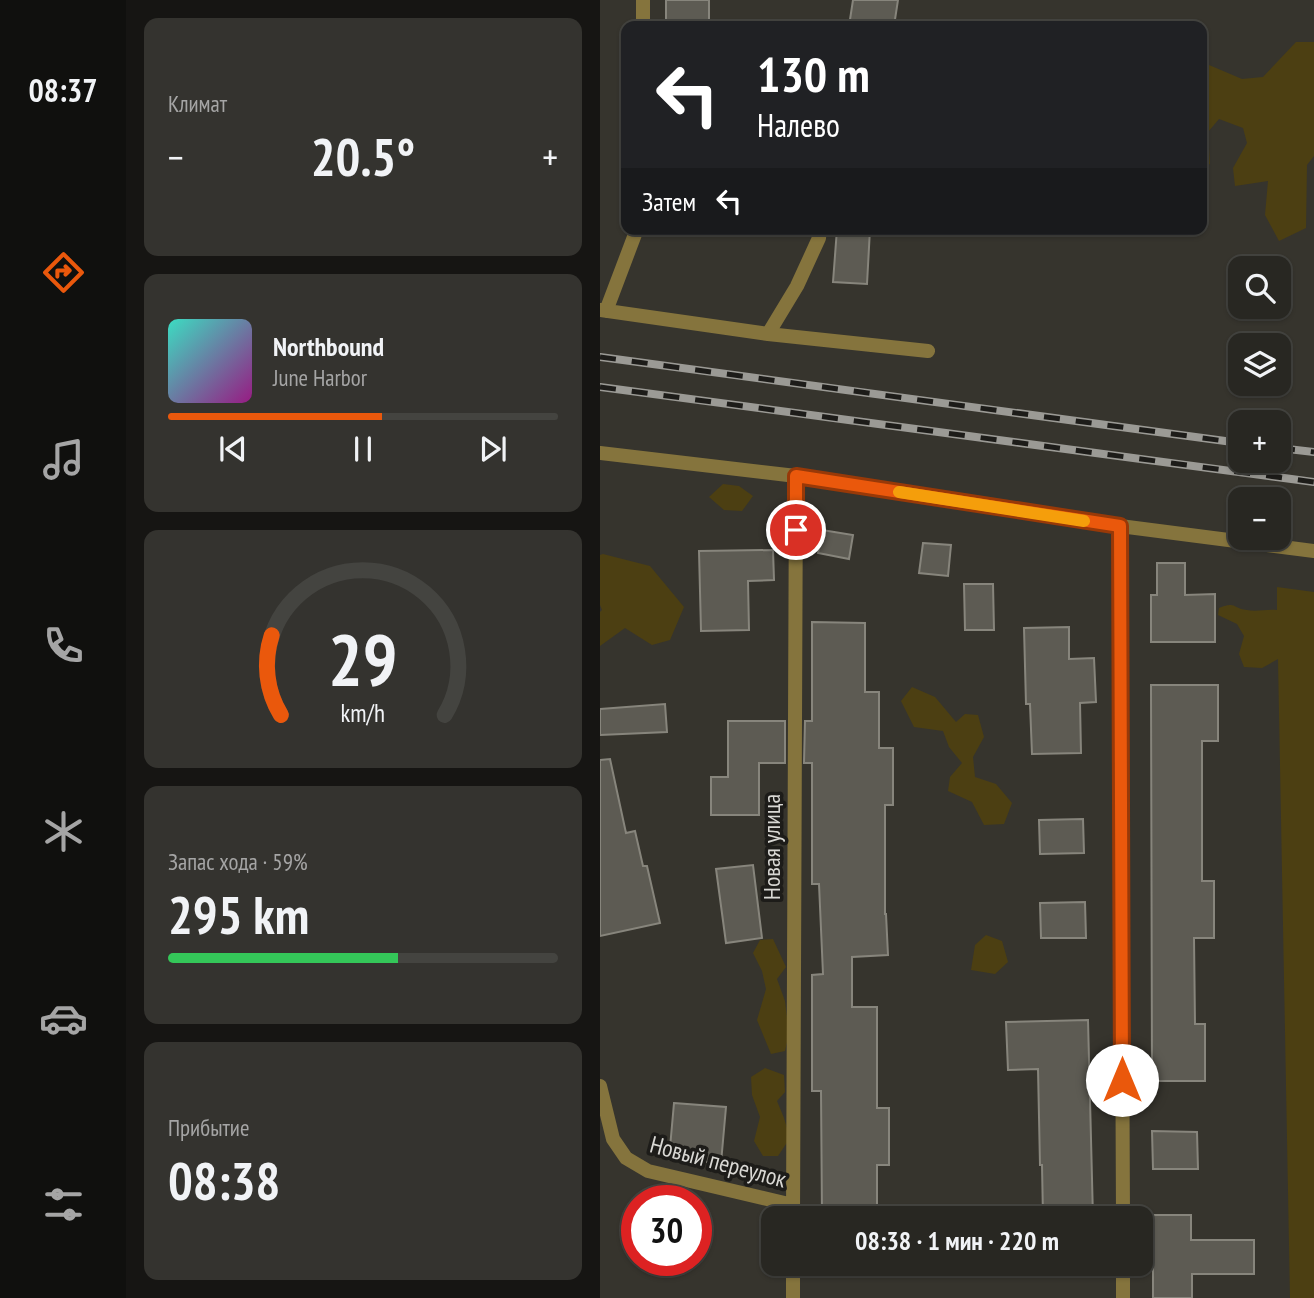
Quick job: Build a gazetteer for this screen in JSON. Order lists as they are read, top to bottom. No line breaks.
{"streets":{"street":["Новая улица","Новый переулок"]},"page":{"tabs":"08:37","tile":["Климат",["Запас хода · 59%","295 km"],["Прибытие","08:38"]],"turn":["130 m","Налево"],"heat":["−","20.5°","+"],"then":"Затем","map_buttons":["+","−"],"song":["Northbound","June Harbor"],"limit":"30","trip":"08:38 · 1 мин · 220 m","gauge":["29","km/h"]}}
